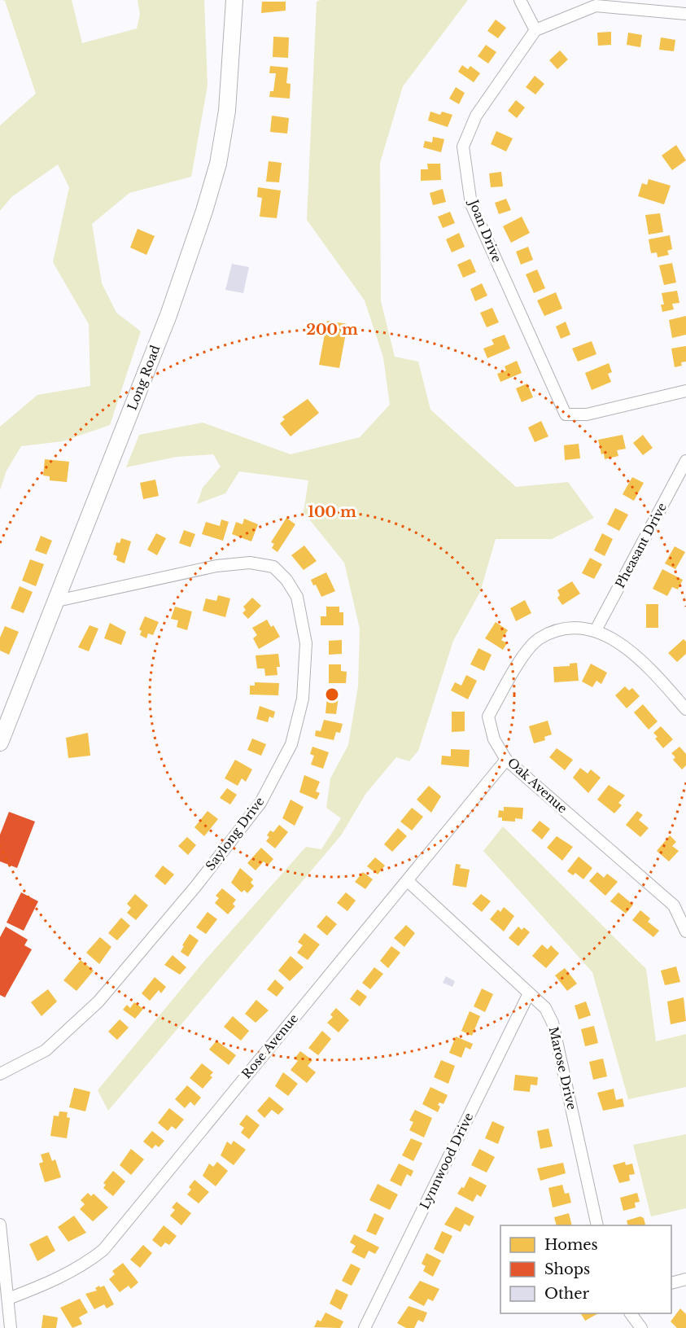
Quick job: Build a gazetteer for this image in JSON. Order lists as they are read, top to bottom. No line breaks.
{"streets":{"street":["Joan Drive","Long Road","Pheasant Drive","Oak Avenue","Saylong Drive","Rose Avenue","Marose Drive","Lynnwood Drive"]},"crossings":[["Long Road","Saylong Drive"],["Pheasant Drive","Oak Avenue"],["Oak Avenue","Rose Avenue"],["Rose Avenue","Marose Drive"],["Marose Drive","Lynnwood Drive"]],"legend":["Homes","Shops","Other"],"rings":["200 m","100 m"]}
